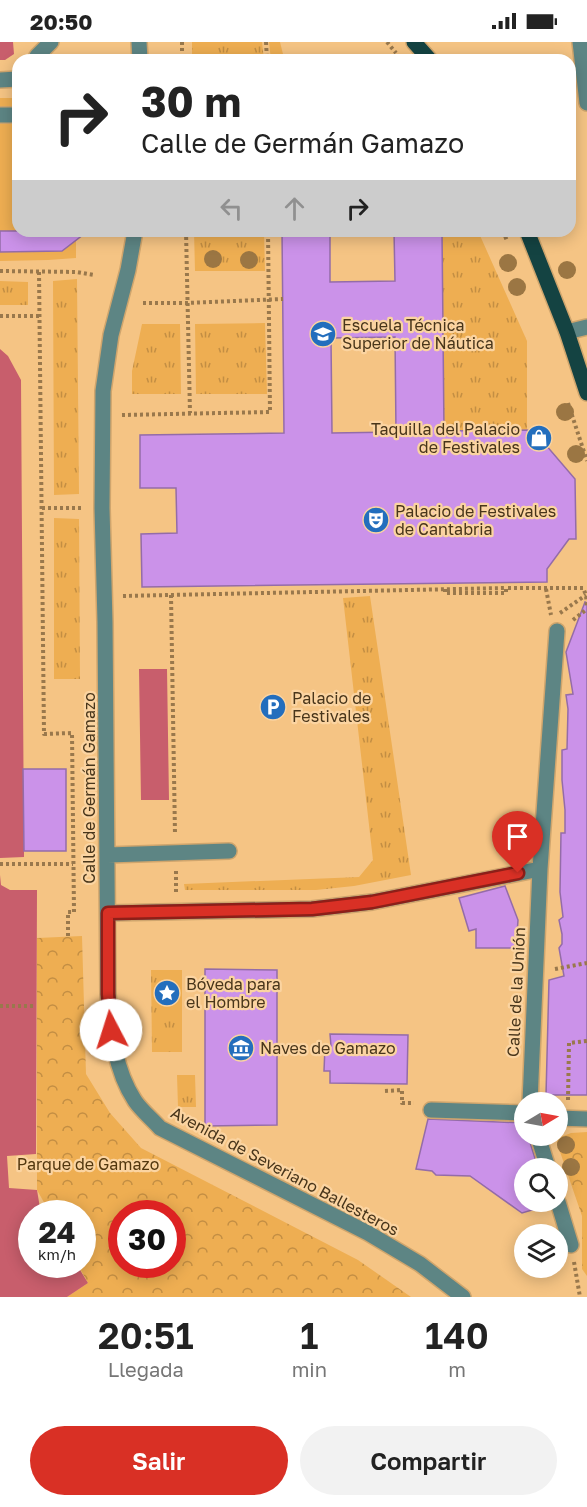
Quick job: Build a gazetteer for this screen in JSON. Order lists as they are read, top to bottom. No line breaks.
{"streets":{"street":["Calle de Germán Gamazo","Calle de la Unión","Avenida de Severiano Ballesteros"]},"crossings":[["Calle de Germán Gamazo","Avenida de Severiano Ballesteros"]],"parks":["Parque de Gamazo"],"places":{"school or university":["Escuela Técnica Superior de Náutica"],"shop":["Taquilla del Palacio de Festivales"],"theatre":["Palacio de Festivales de Cantabria"],"parking":["Palacio de Festivales"],"place":["Bóveda para el Hombre"],"museum":["Naves de Gamazo"]},"north":"right","page":{"status":"20:50","turn":["30 m","Calle de Germán Gamazo"],"speed":"24 km/h","limit":"30","eta":["20:51","Llegada","1","min","140","m"],"buttons":["Salir","Compartir"]}}
